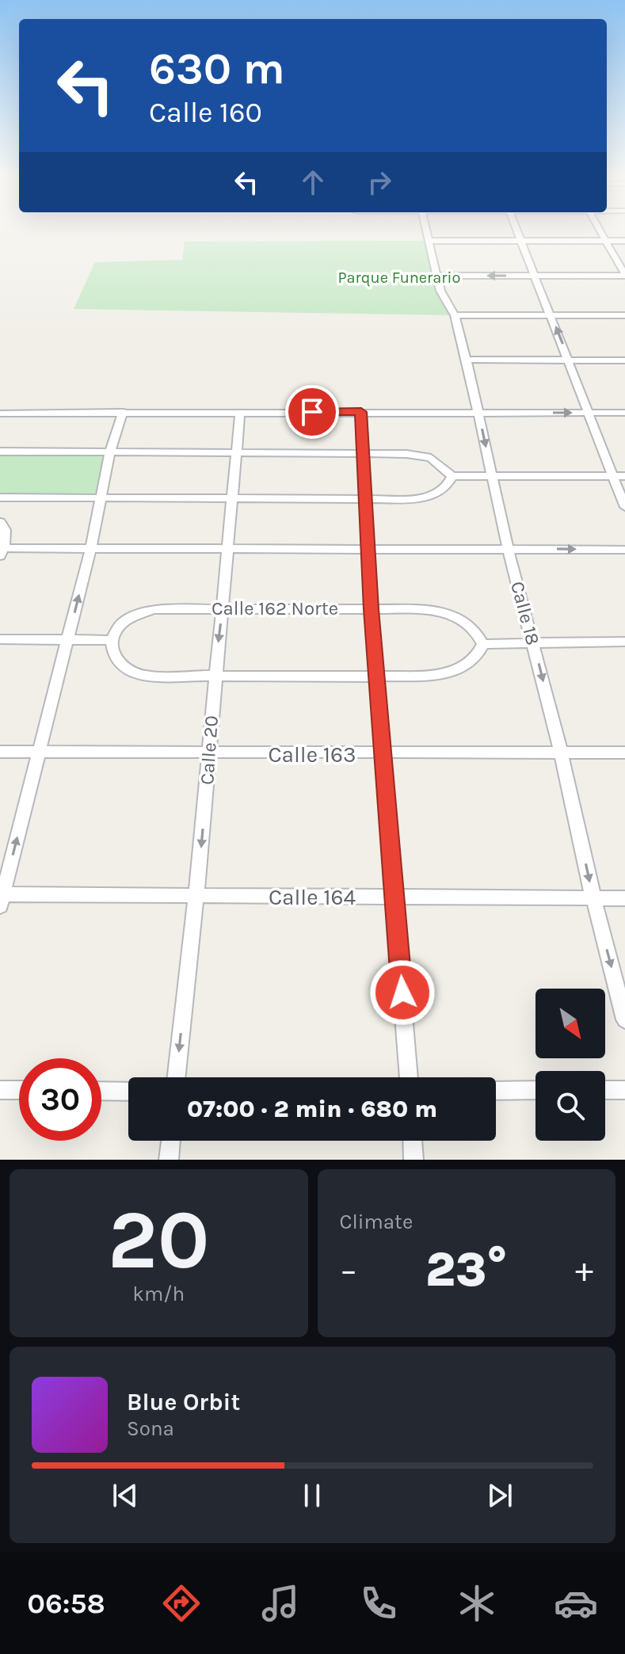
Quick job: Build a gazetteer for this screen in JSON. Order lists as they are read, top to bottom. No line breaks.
{"streets":{"street":["Calle 162 Norte","Calle 18","Calle 20","Calle 163","Calle 164"]},"crossings":[["Calle 162 Norte","Calle 20"],["Calle 18","Calle 163"],["Calle 18","Calle 164"],["Calle 20","Calle 163"],["Calle 20","Calle 164"]],"one_way":["Calle 18","Calle 20"],"parks":["Parque Funerario"],"north":"bottom right","page":{"turn":["630 m","Calle 160"],"limit":"30","trip":"07:00 · 2 min · 680 m","tile":[["20","km/h"],"Climate"],"heat":["−","23°","+"],"song":["Blue Orbit","Sona"],"tabs":"06:58"}}
